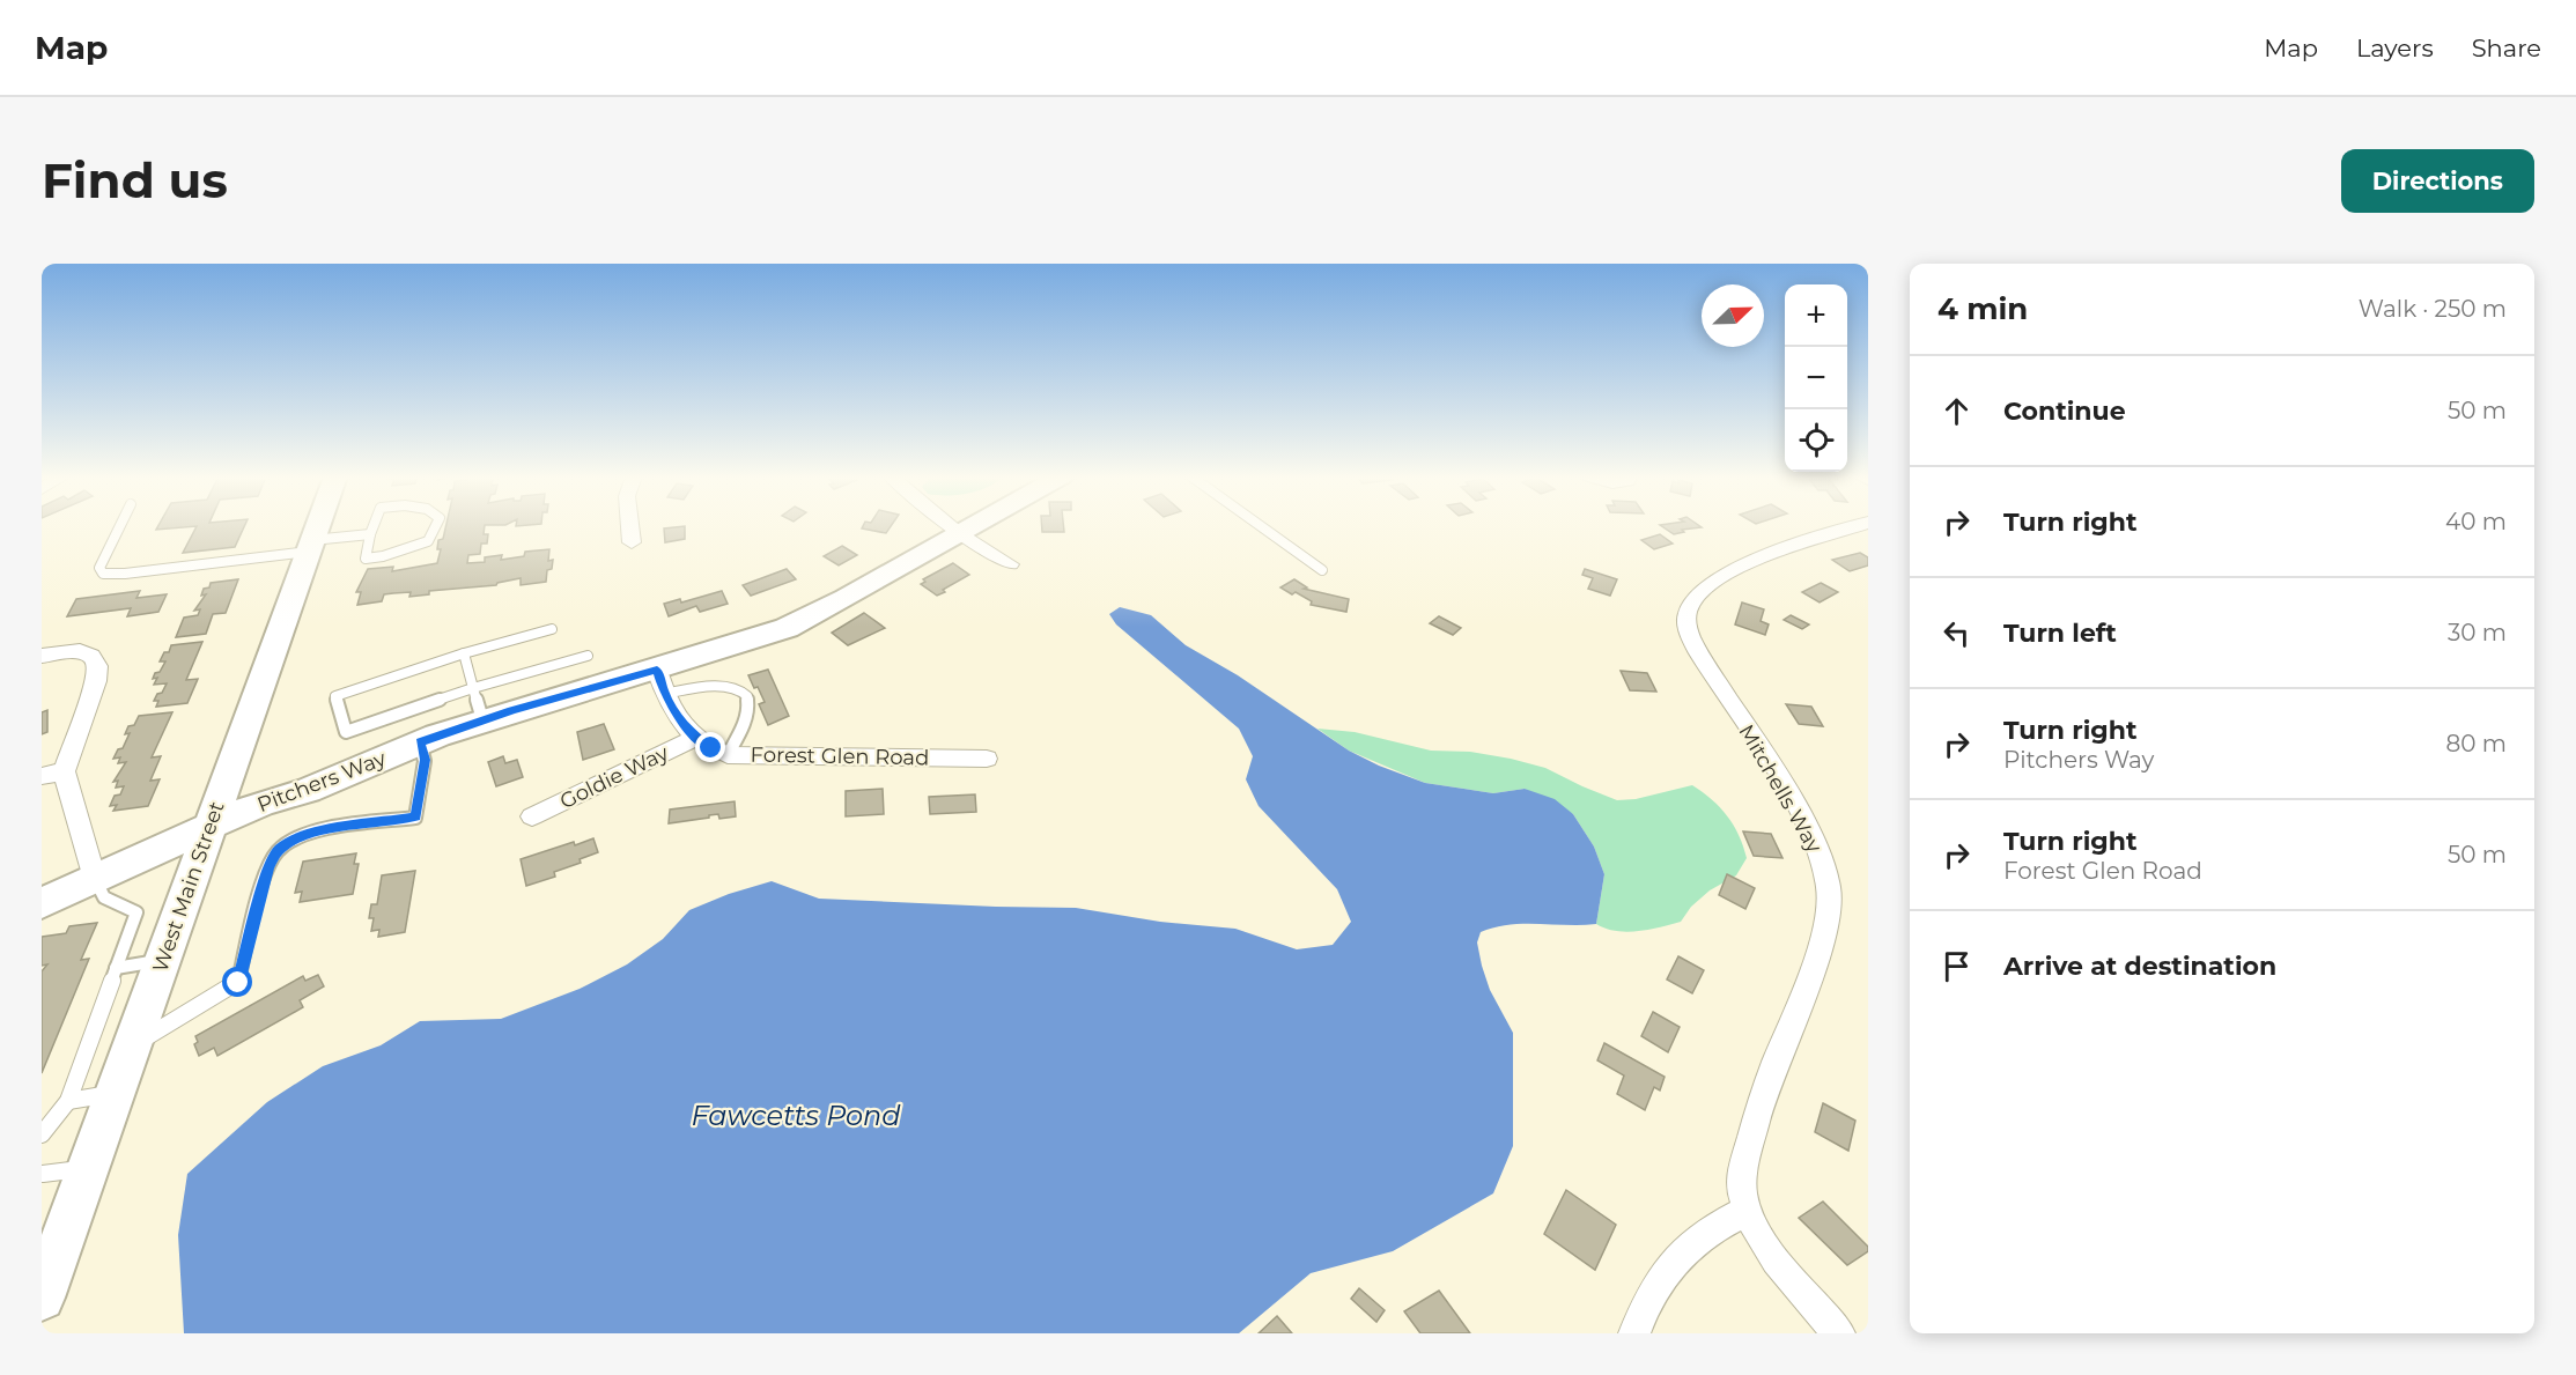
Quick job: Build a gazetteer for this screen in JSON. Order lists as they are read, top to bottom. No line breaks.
{"streets":{"main road":["Pitchers Way","West Main Street"],"street":["Forest Glen Road","Goldie Way","Mitchells Way"]},"crossings":[["Forest Glen Road","Goldie Way"],["Forest Glen Road","Pitchers Way"],["Pitchers Way","West Main Street"]],"water":["Fawcetts Pond"],"north":"top right","page":{"header":"Map","nav":["Map","Layers","Share"],"buttons":"Directions","title":"Find us","heading":["4 min","Walk · 250 m"],"map_buttons":["+","−"],"list":[["Continue","50 m"],["Turn right","40 m"],["Turn left","30 m"],["Turn right","Pitchers Way","80 m"],["Turn right","Forest Glen Road","50 m"],"Arrive at destination"]}}
